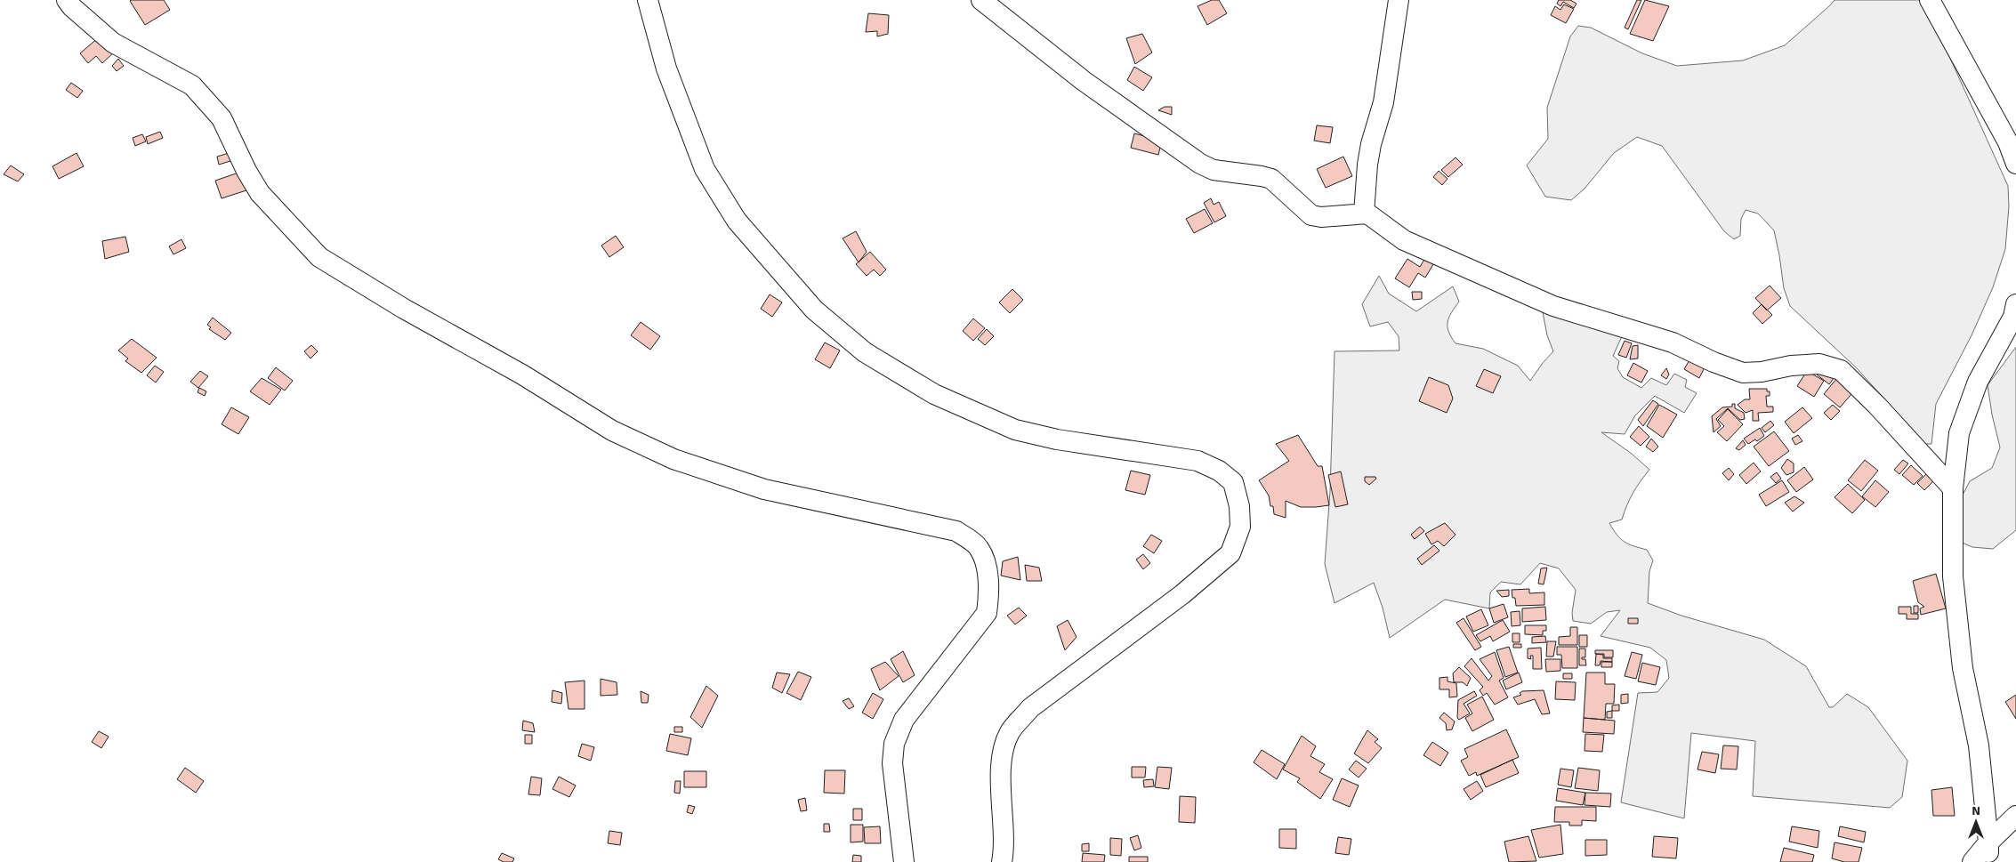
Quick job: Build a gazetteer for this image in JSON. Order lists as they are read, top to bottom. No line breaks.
{"north":"top"}
